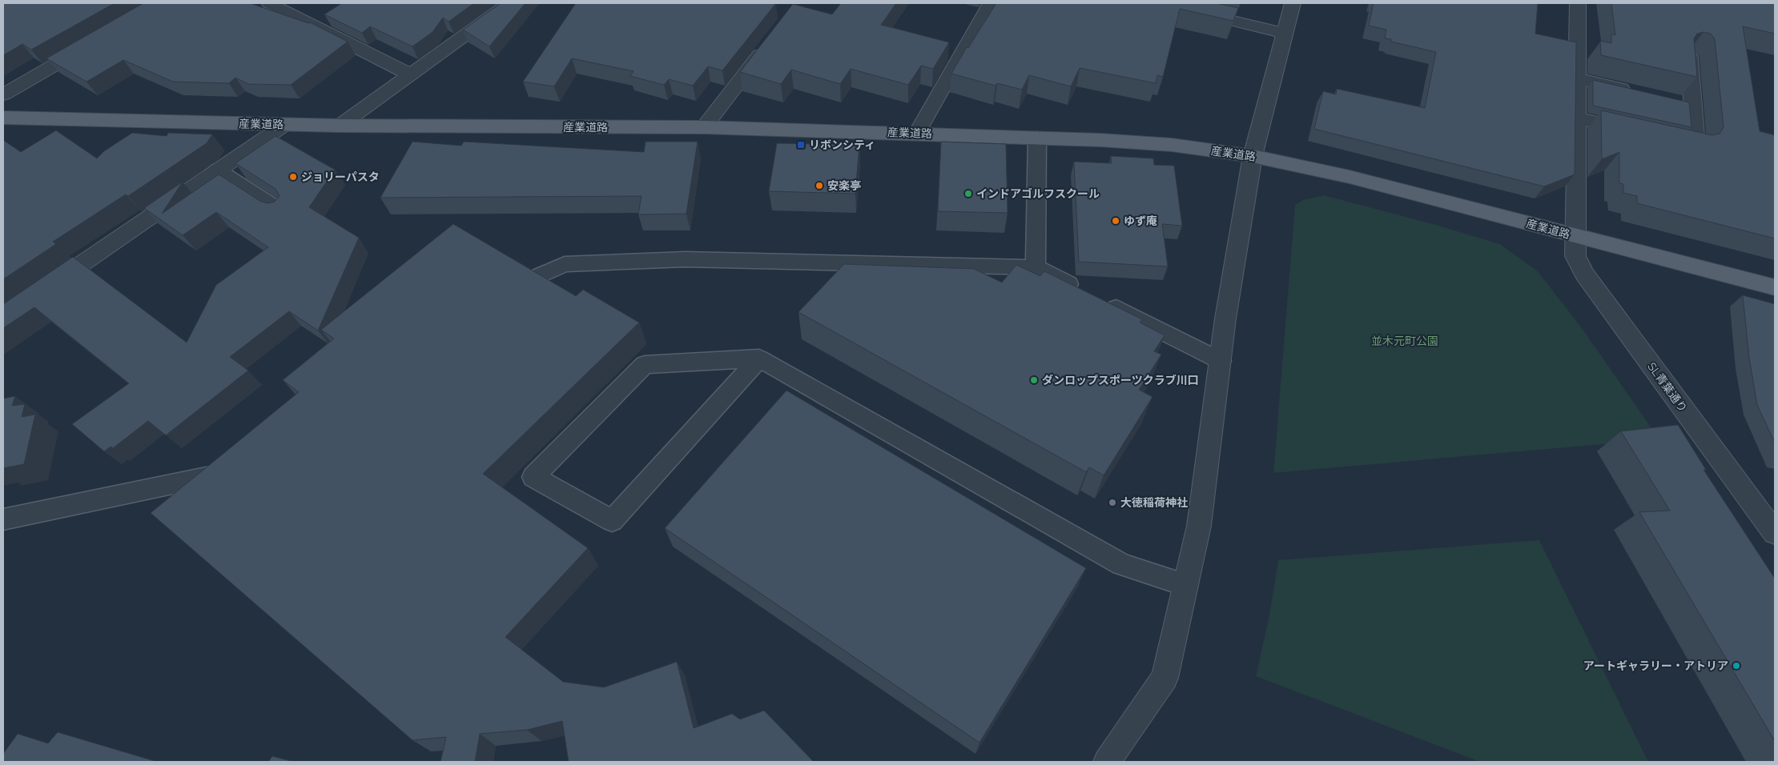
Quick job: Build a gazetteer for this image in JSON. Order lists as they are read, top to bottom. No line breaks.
{"streets":{"main road":["産業道路"],"street":["SL青葉通り"]},"crossings":[["産業道路","SL青葉通り"]],"parks":["並木元町公園"],"places":{"transit":["リボンシティ"],"other":["ジョリーパスタ","安楽亭","インドアゴルフスクール","ゆず庵","ダンロップスポーツクラブ川口","大徳稲荷神社","アートギャラリー・アトリア"]}}
